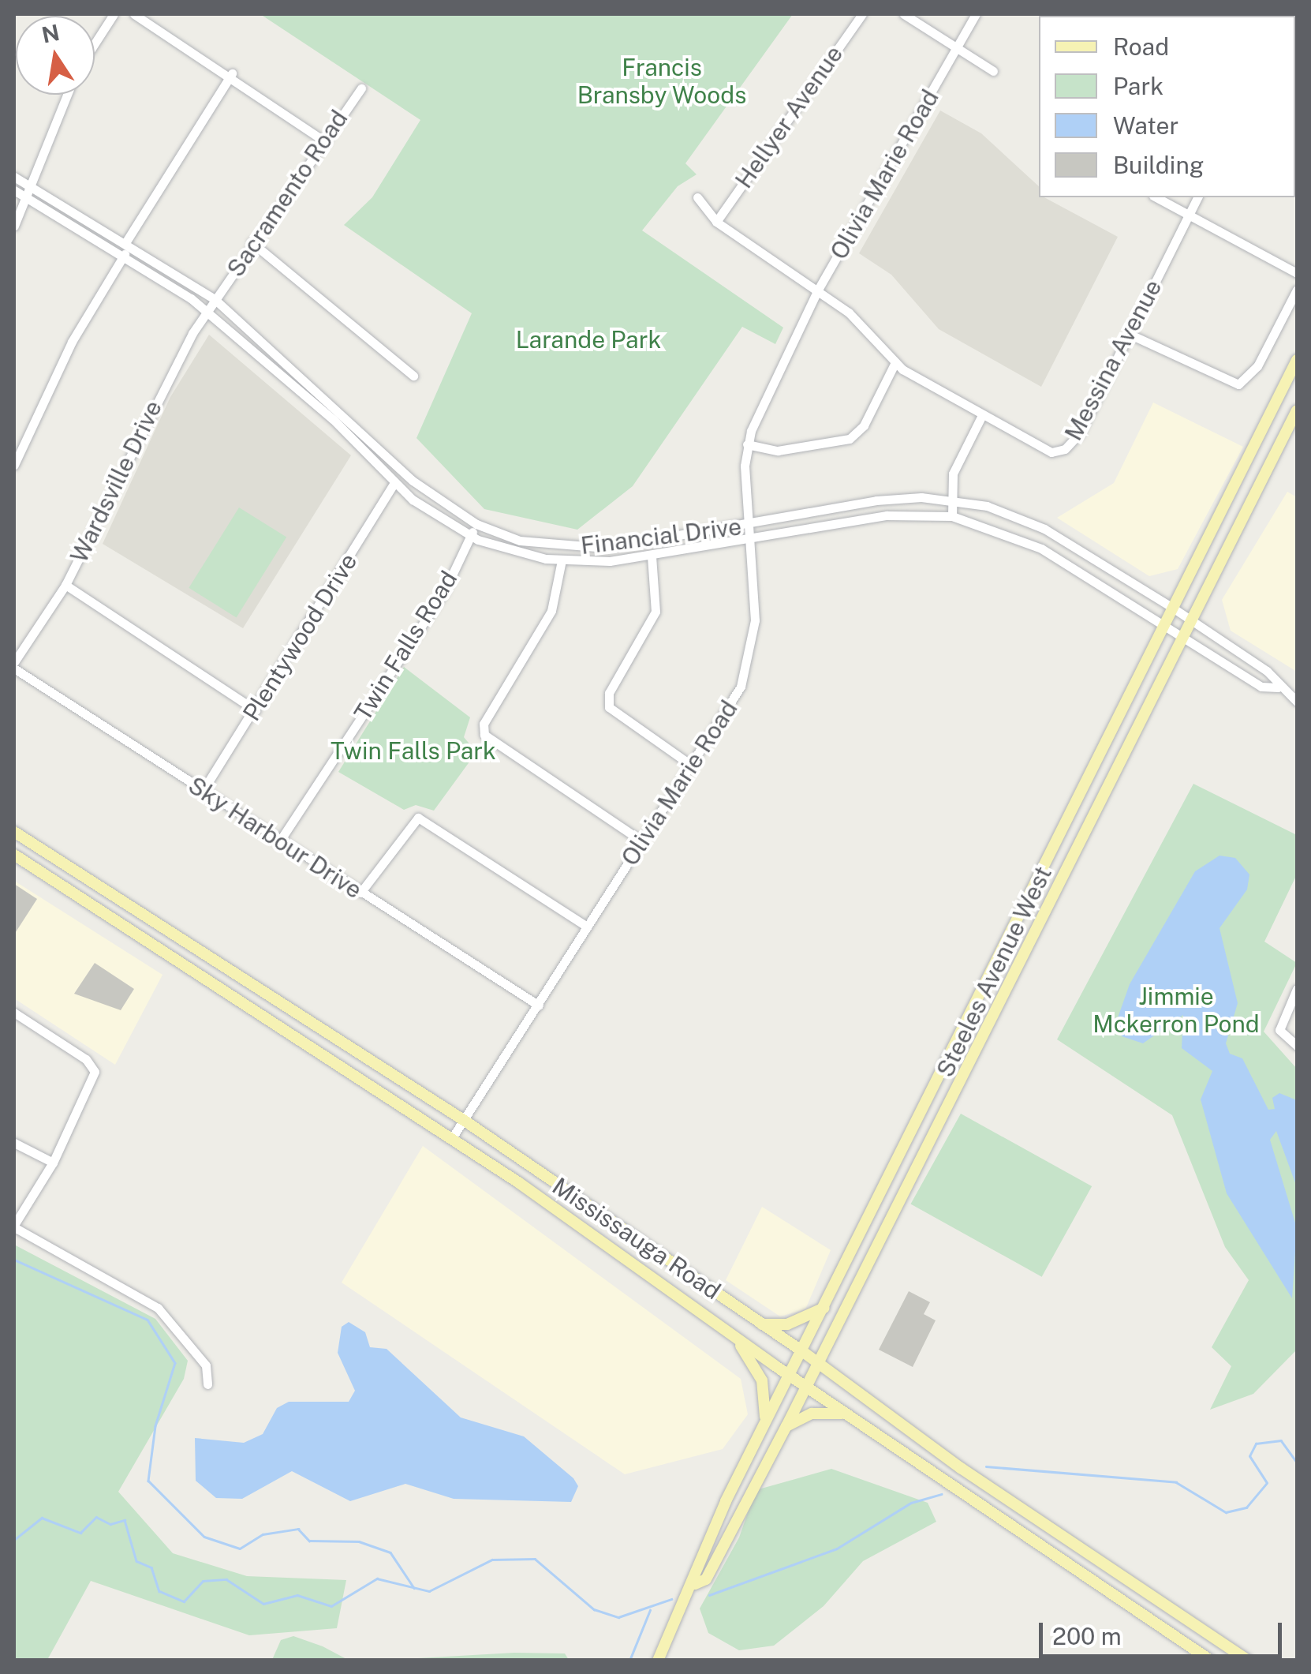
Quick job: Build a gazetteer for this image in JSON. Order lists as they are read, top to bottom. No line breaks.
{"streets":{"main road":["Steeles Avenue West","Mississauga Road"],"street":["Hellyer Avenue","Olivia Marie Road","Sacramento Road","Messina Avenue","Wardsville Drive","Financial Drive","Plentywood Drive","Twin Falls Road","Sky Harbour Drive"]},"crossings":[["Hellyer Avenue","Messina Avenue"],["Olivia Marie Road","Messina Avenue"],["Olivia Marie Road","Financial Drive"],["Olivia Marie Road","Sky Harbour Drive"],["Olivia Marie Road","Mississauga Road"],["Sacramento Road","Wardsville Drive"],["Sacramento Road","Financial Drive"],["Wardsville Drive","Financial Drive"],["Financial Drive","Plentywood Drive"],["Financial Drive","Twin Falls Road"],["Financial Drive","Steeles Avenue West"],["Plentywood Drive","Sky Harbour Drive"],["Twin Falls Road","Sky Harbour Drive"],["Steeles Avenue West","Mississauga Road"]],"parks":["Francis Bransby Woods","Larande Park","Twin Falls Park","Jimmie Mckerron Pond"],"legend":["Road","Park","Water","Building"],"scale_bar":"200 m","north":"top"}
